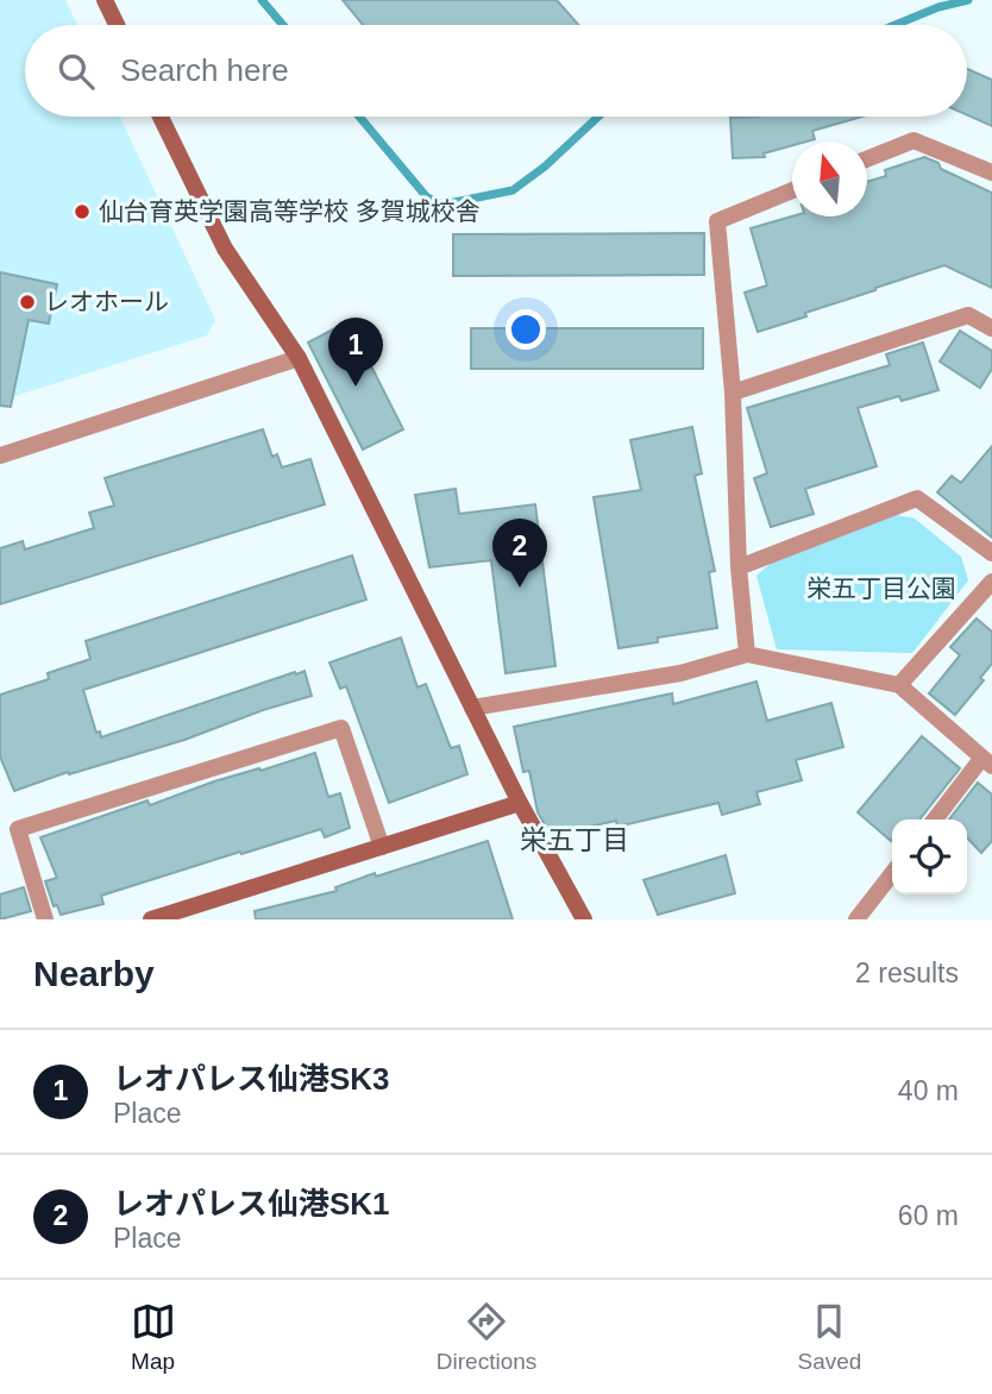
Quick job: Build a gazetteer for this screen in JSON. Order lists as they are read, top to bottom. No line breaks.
{"districts":["栄五丁目"],"parks":["栄五丁目公園"],"places":["仙台育英学園高等学校 多賀城校舎","レオホール"],"north":"top","page":{"search":"Search here","pins":["1","2"],"heading":["Nearby","2 results"],"list":[{"mark":"1","name":"レオパレス仙港SK3","note":"Place","value":"40 m"},{"mark":"2","name":"レオパレス仙港SK1","note":"Place","value":"60 m"}],"nav":["Map","Directions","Saved"]}}
